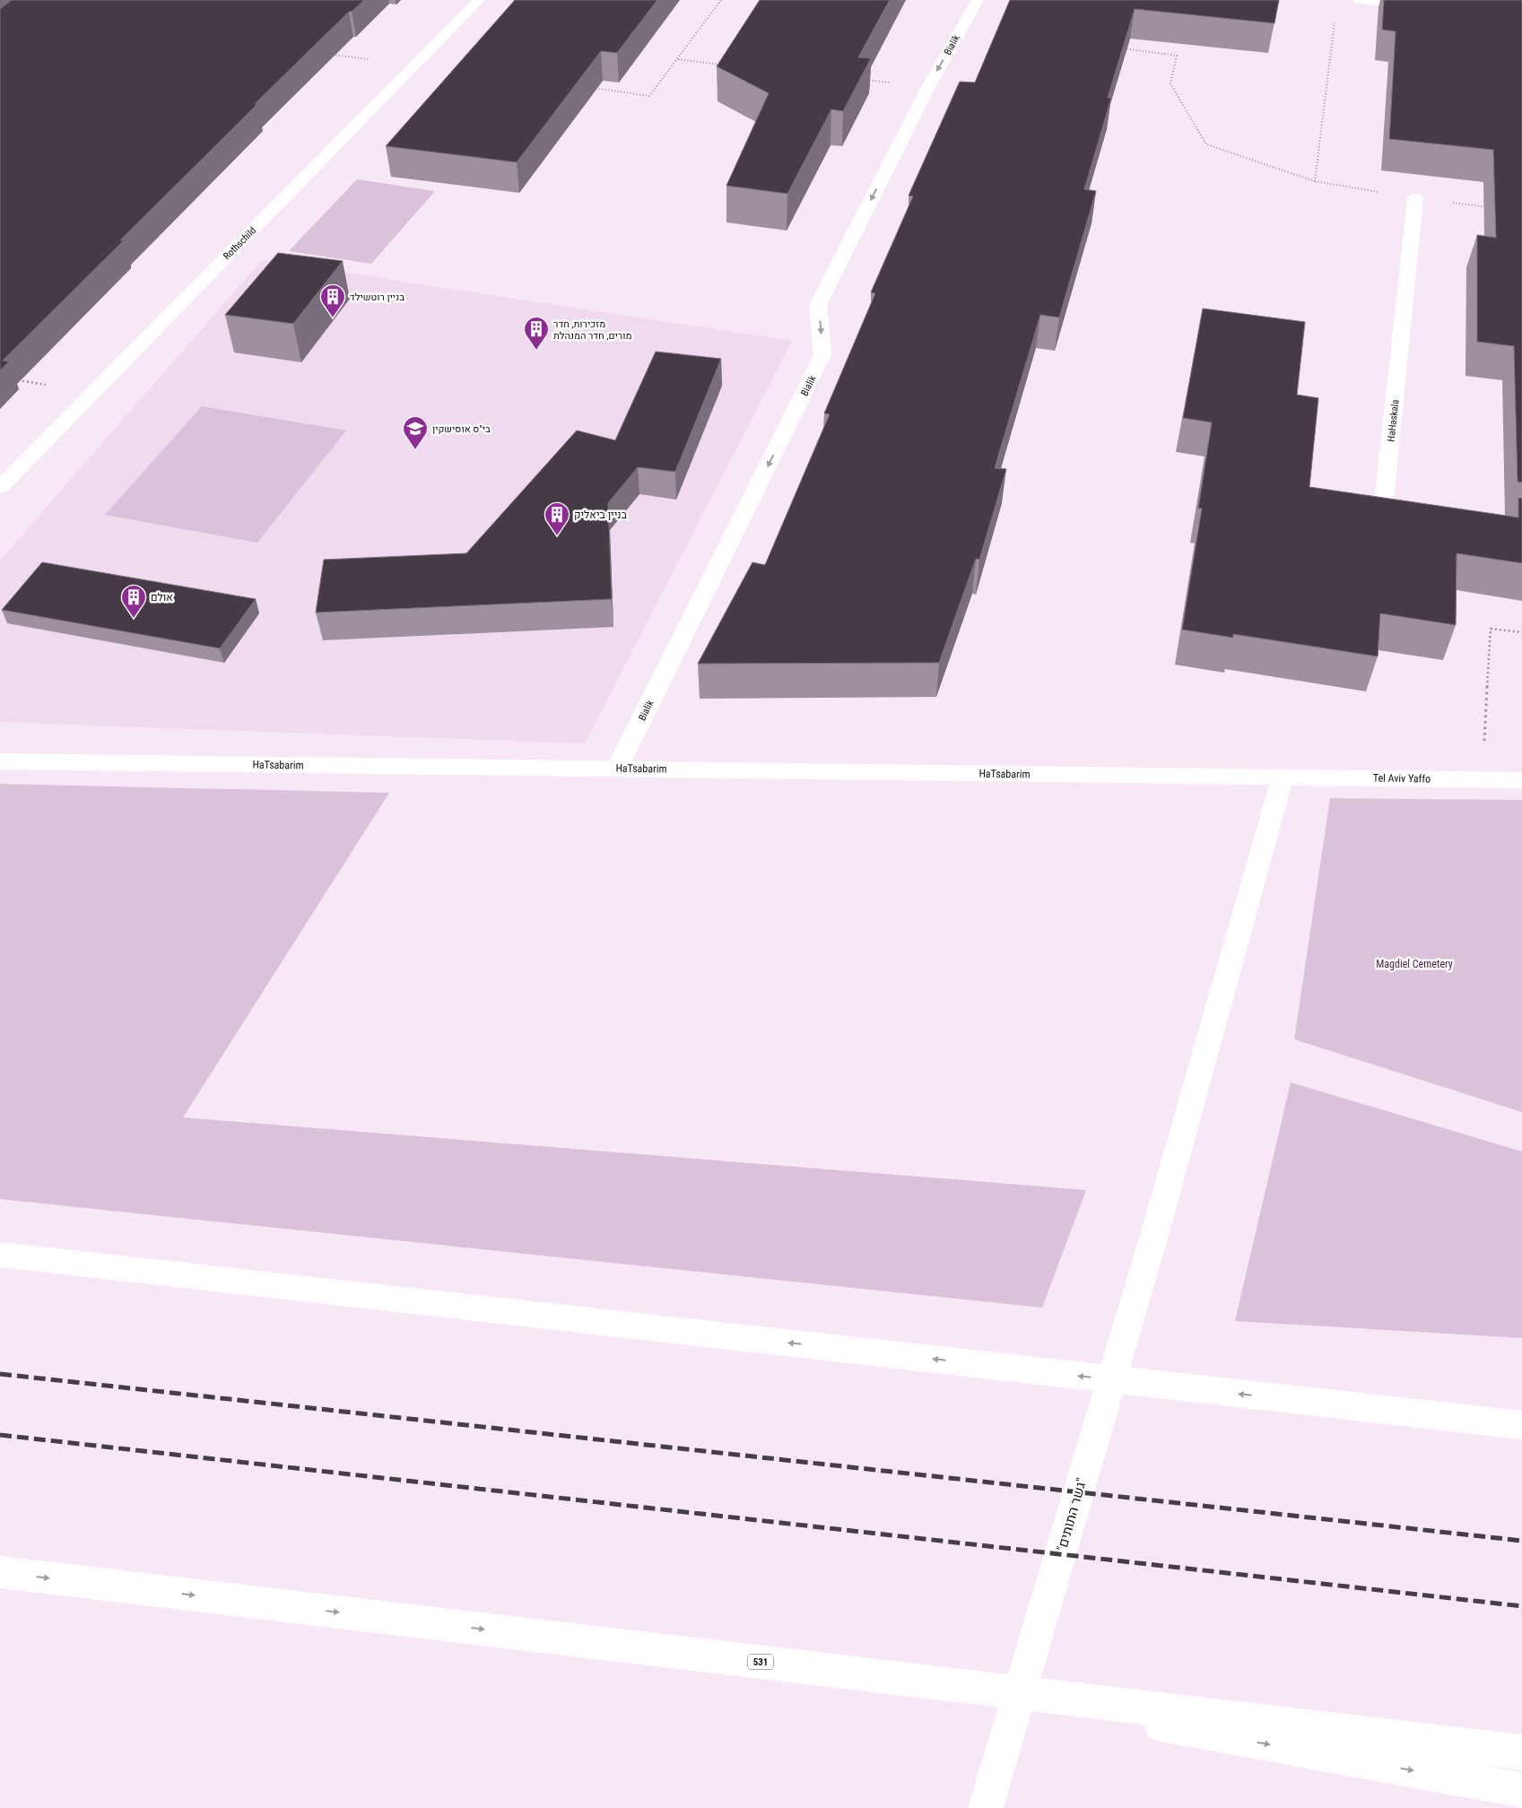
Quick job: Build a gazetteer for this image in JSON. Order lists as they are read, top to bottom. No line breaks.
{"streets":{"main road":["Bialik","Rothschild","HaHaskala","HaTsabarim","Tel Aviv Yaffo","\"גשר התותים\"","531"]},"crossings":[["Bialik","HaTsabarim"],["HaTsabarim","Tel Aviv Yaffo"],["HaTsabarim","\"גשר התותים\""],["Tel Aviv Yaffo","\"גשר התותים\""]],"one_way":["Bialik"],"parks":["Magdiel Cemetery"],"places":{"building":["בניין רוטשילד","מזכירות, חדר מורים, חדר המנהלת","בניין ביאליק","אולם"],"school or university":["בי\"ס אוסישקין"]}}
